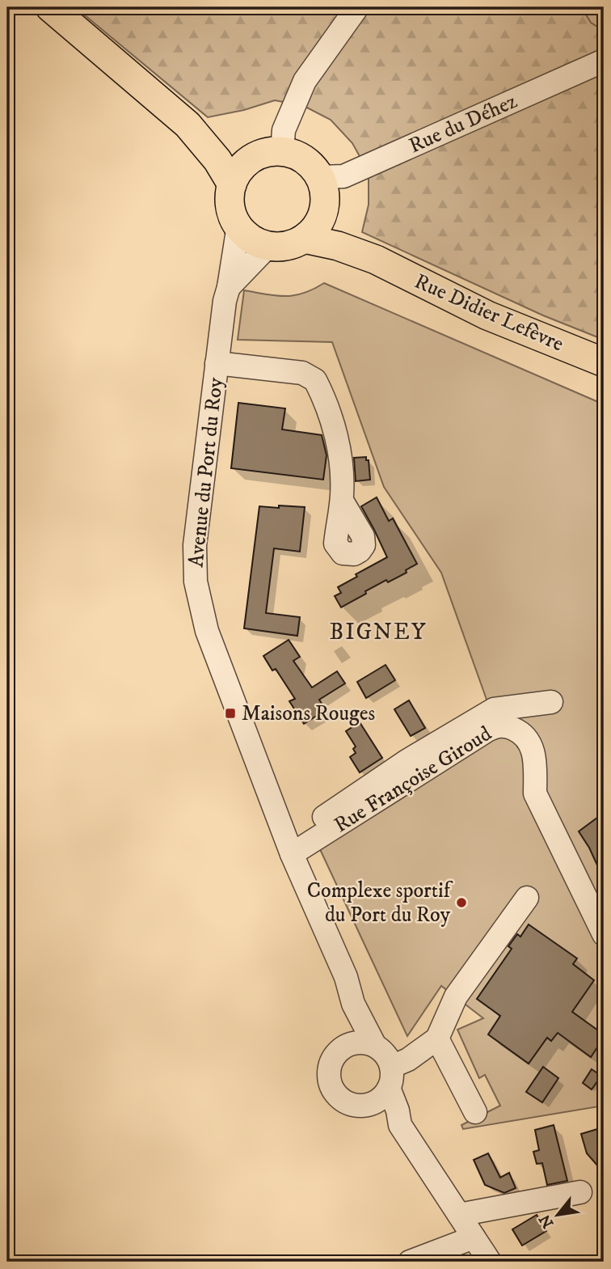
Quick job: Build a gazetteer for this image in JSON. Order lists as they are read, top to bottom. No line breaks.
{"streets":{"main road":["Rue Didier Lefèvre"],"street":["Rue du Déhez","Avenue du Port du Roy","Rue Françoise Giroud"]},"crossings":[["Rue du Déhez","Rue Didier Lefèvre"],["Rue du Déhez","Avenue du Port du Roy"],["Rue Didier Lefèvre","Avenue du Port du Roy"],["Avenue du Port du Roy","Rue Françoise Giroud"]],"districts":["BIGNEY"],"places":{"transit":["Maisons Rouges"],"other":["Complexe sportif du Port du Roy"]},"north":"bottom left"}
